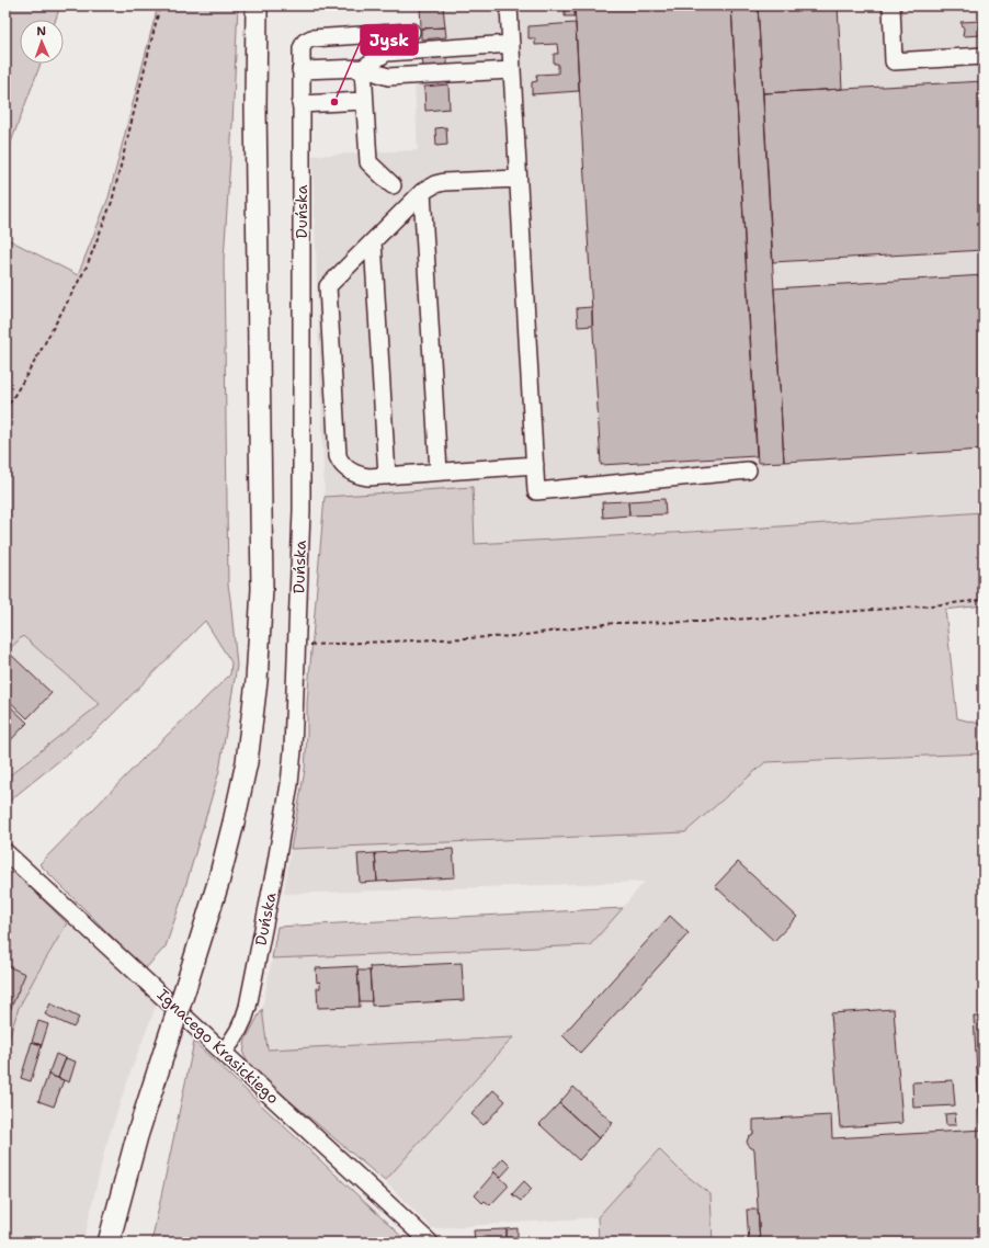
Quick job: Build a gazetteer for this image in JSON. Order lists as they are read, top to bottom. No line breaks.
{"streets":{"street":["Duńska","Ignacego Krasickiego"]},"crossings":[["Duńska","Ignacego Krasickiego"]],"places":["Jysk"],"north":"top"}
